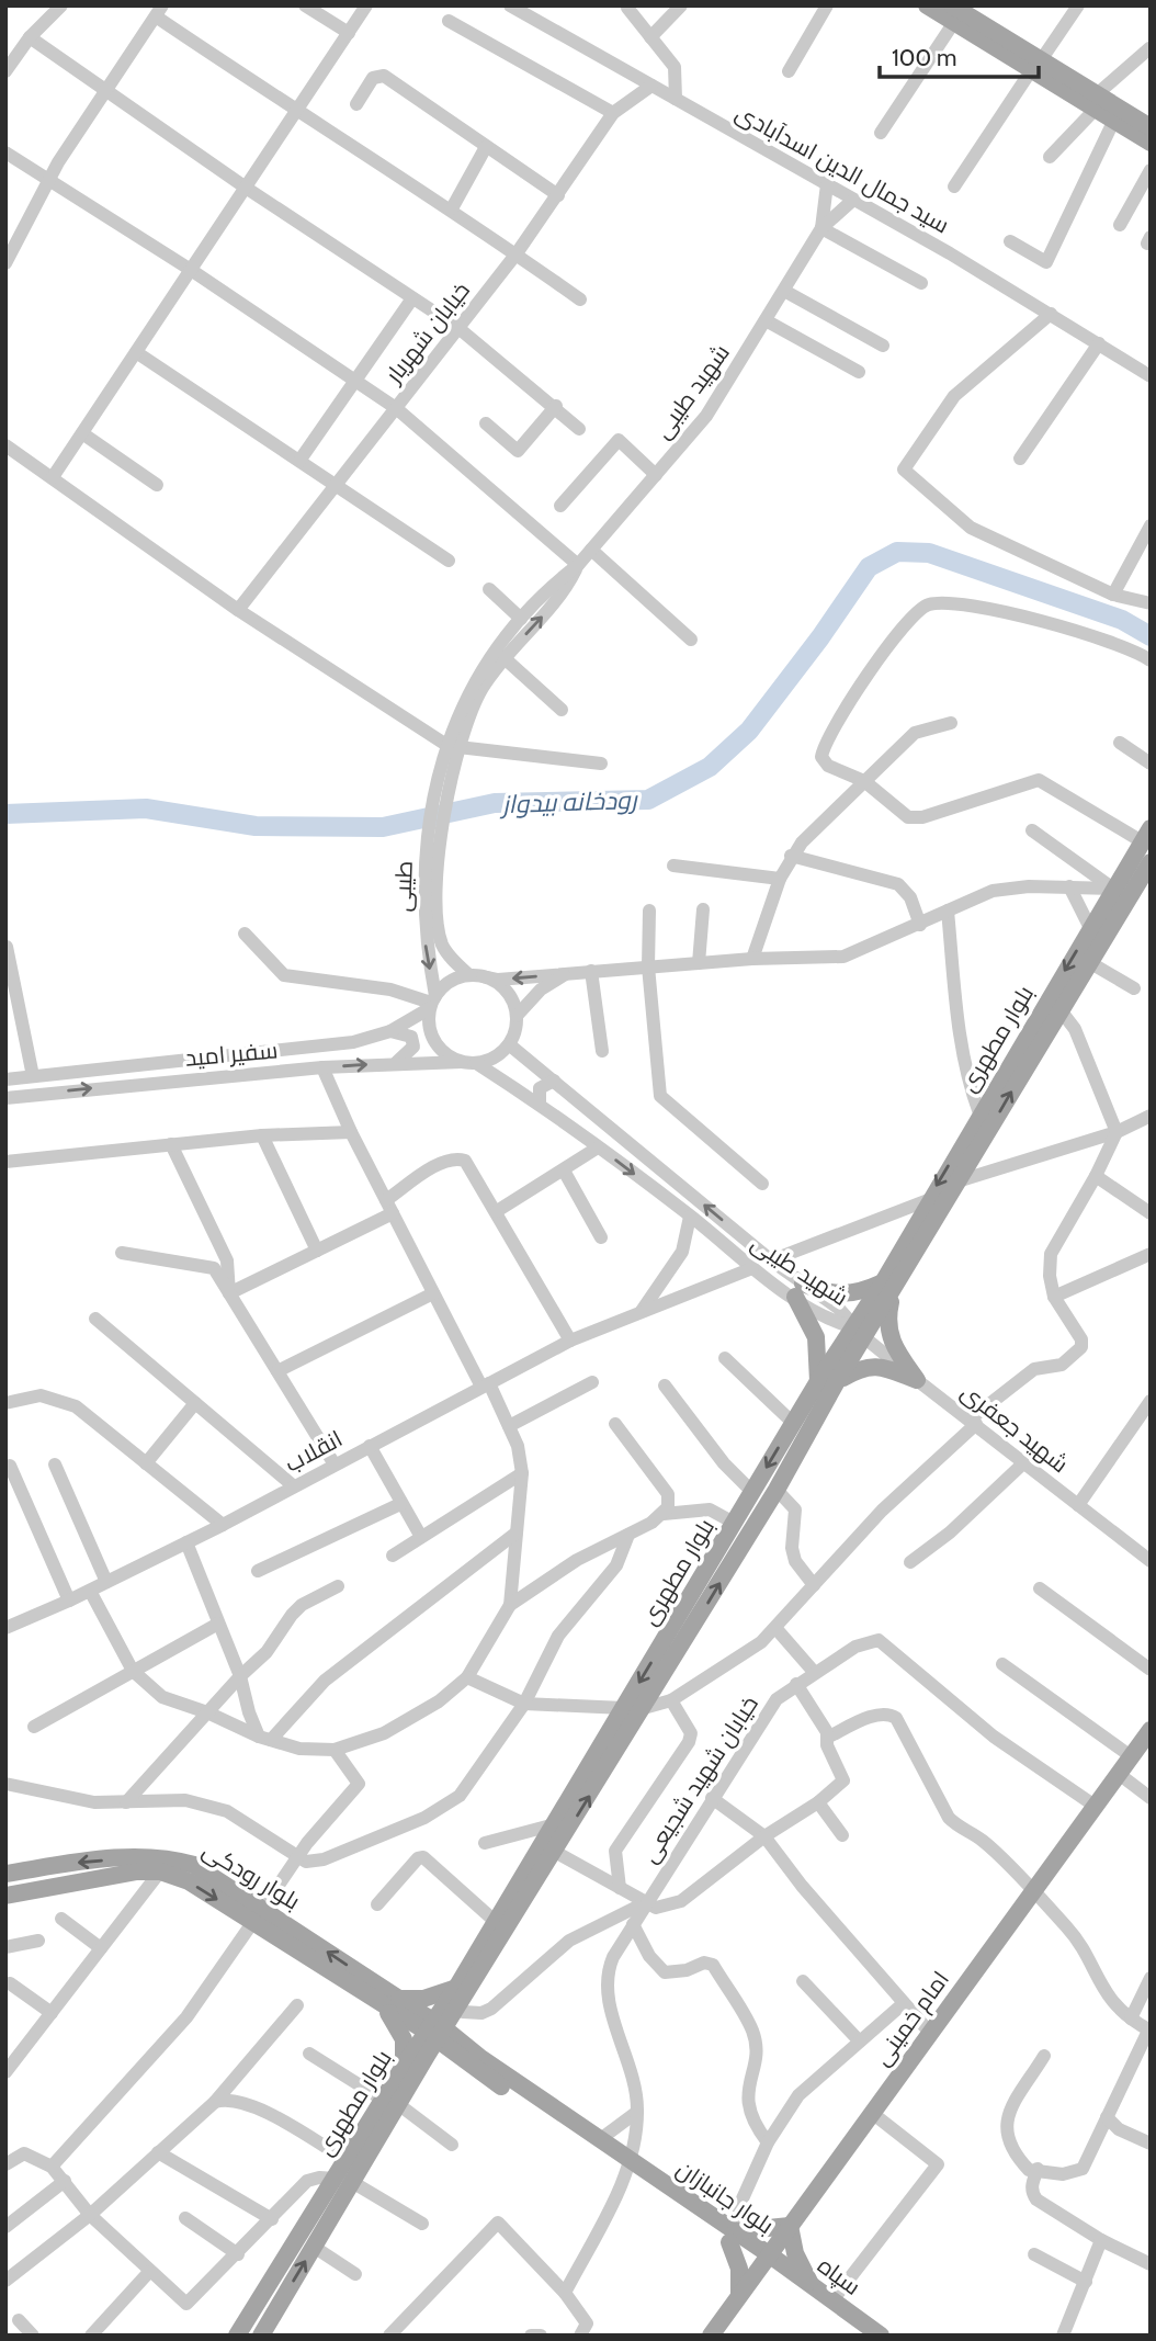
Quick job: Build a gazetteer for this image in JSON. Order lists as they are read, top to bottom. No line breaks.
{"streets":{"main road":["بلوار مطهری","بلوار رودکی","امام خمینی","بلوار جانبازان","سپاه"],"street":["سید جمال الدین اسدآبادی","خیابان شهریار","شهید طیبی","طیبی","سفیر امید","شهید جعفری","انقلاب","خیابان شهید شجیعی"]},"crossings":[["سید جمال الدین اسدآبادی","خیابان شهریار"],["سید جمال الدین اسدآبادی","شهید طیبی"],["شهید طیبی","طیبی"],["شهید طیبی","بلوار مطهری"],["شهید طیبی","سفیر امید"],["شهید طیبی","شهید جعفری"],["شهید طیبی","انقلاب"],["طیبی","سفیر امید"],["بلوار مطهری","شهید جعفری"],["بلوار مطهری","بلوار رودکی"],["بلوار مطهری","بلوار جانبازان"],["خیابان شهید شجیعی","امام خمینی"],["خیابان شهید شجیعی","بلوار جانبازان"],["بلوار رودکی","بلوار جانبازان"],["امام خمینی","بلوار جانبازان"],["امام خمینی","سپاه"],["بلوار جانبازان","سپاه"]],"one_way":["طیبی"],"water":["رودخانه بیدواز"],"scale_bar":"100 m"}
